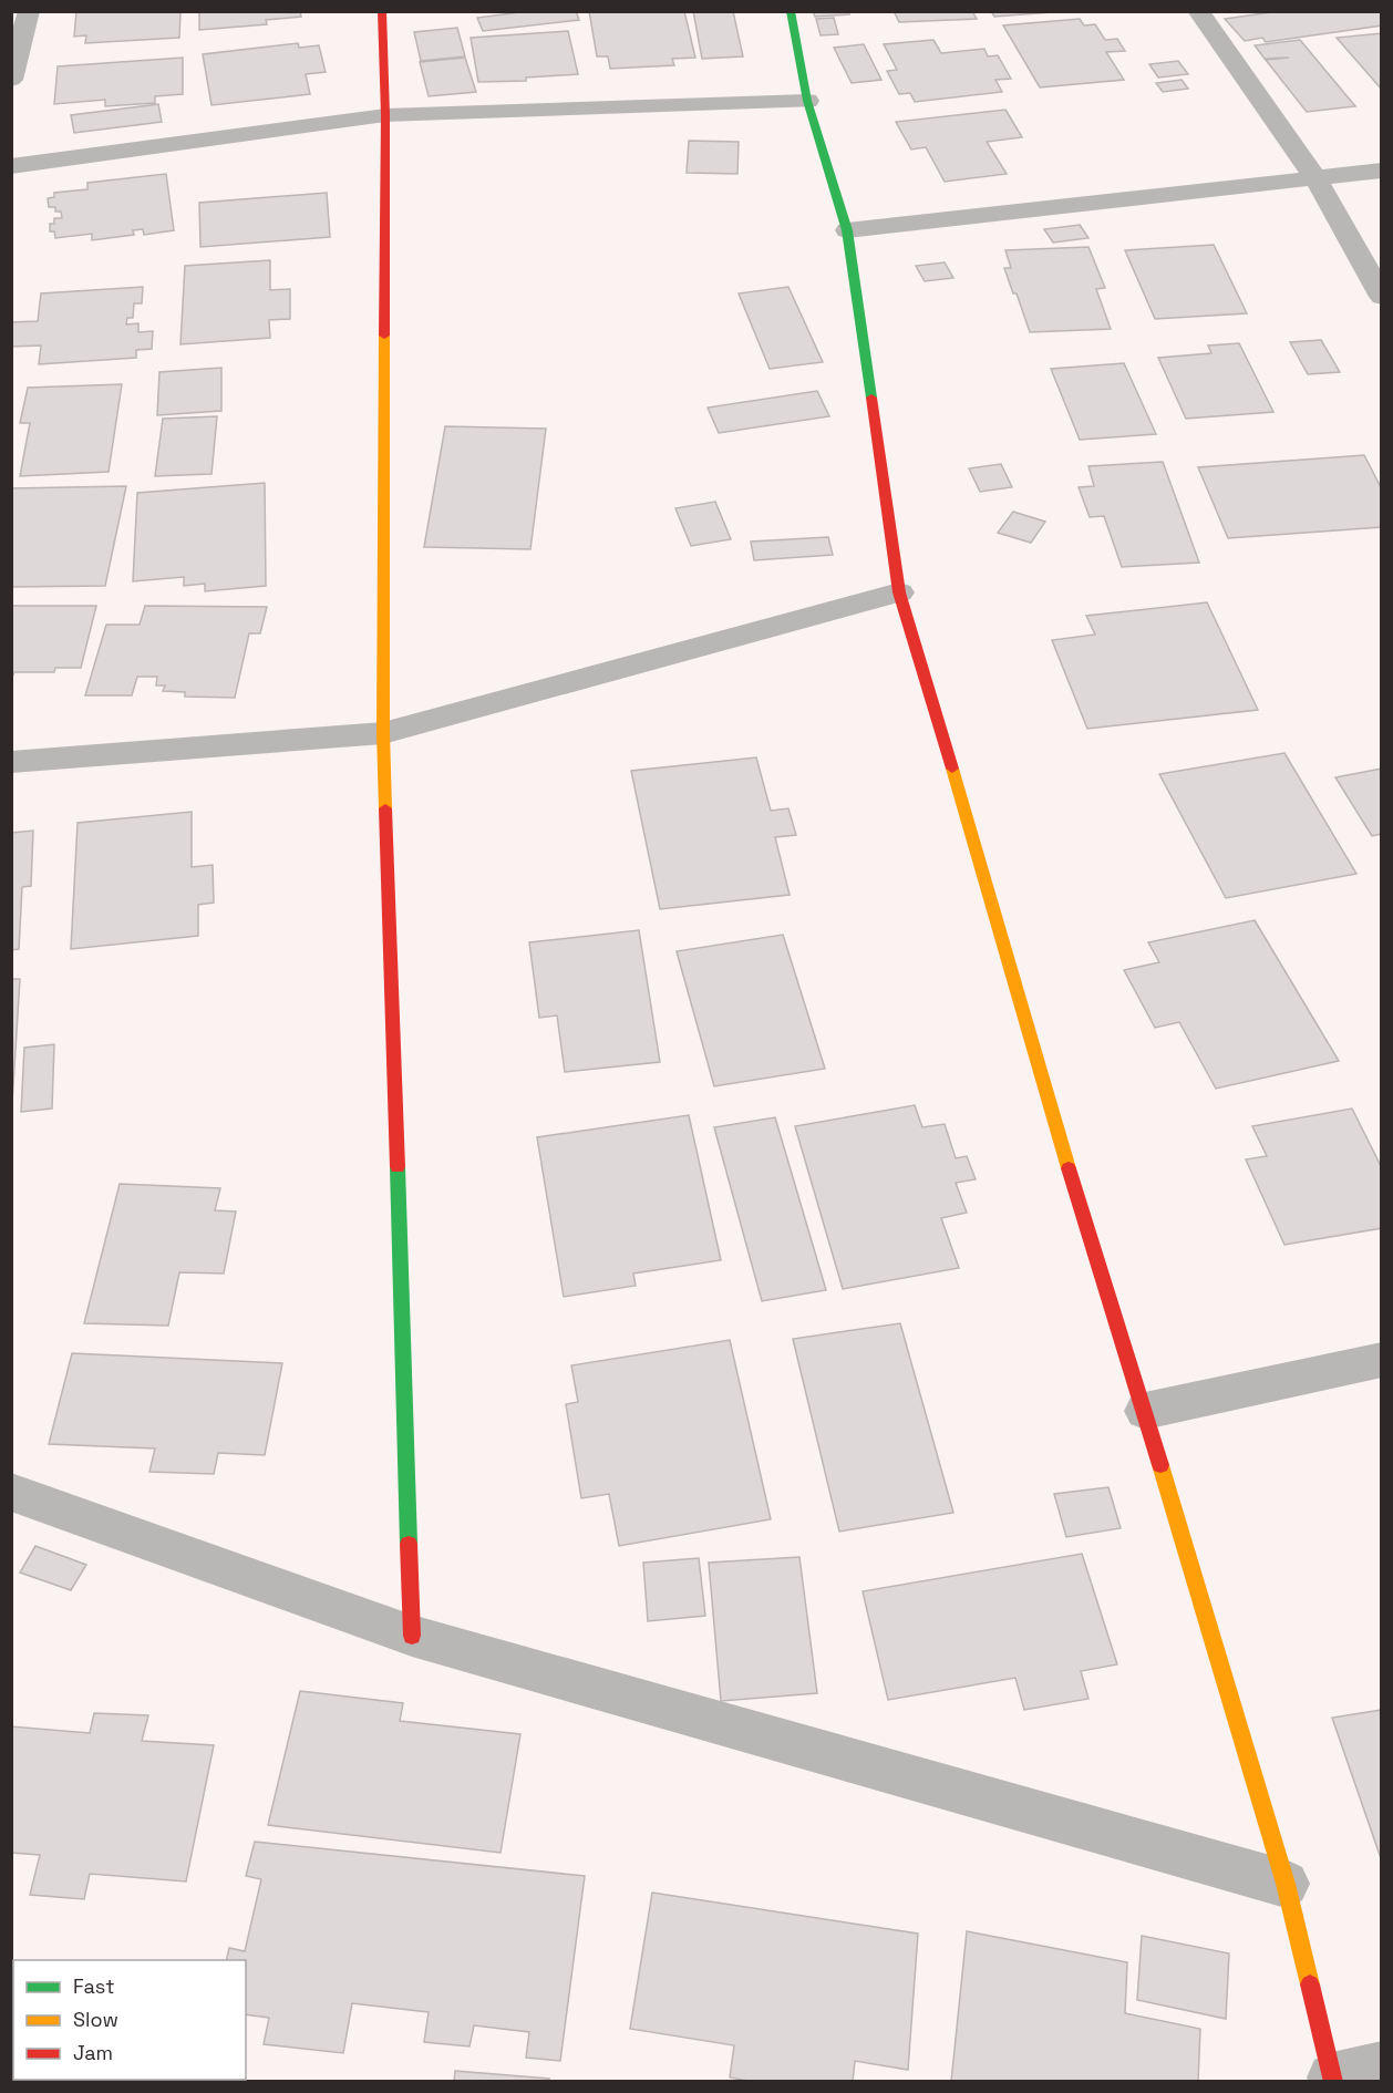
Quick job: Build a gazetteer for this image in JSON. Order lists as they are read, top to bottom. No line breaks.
{"legend":["Fast","Slow","Jam"]}
